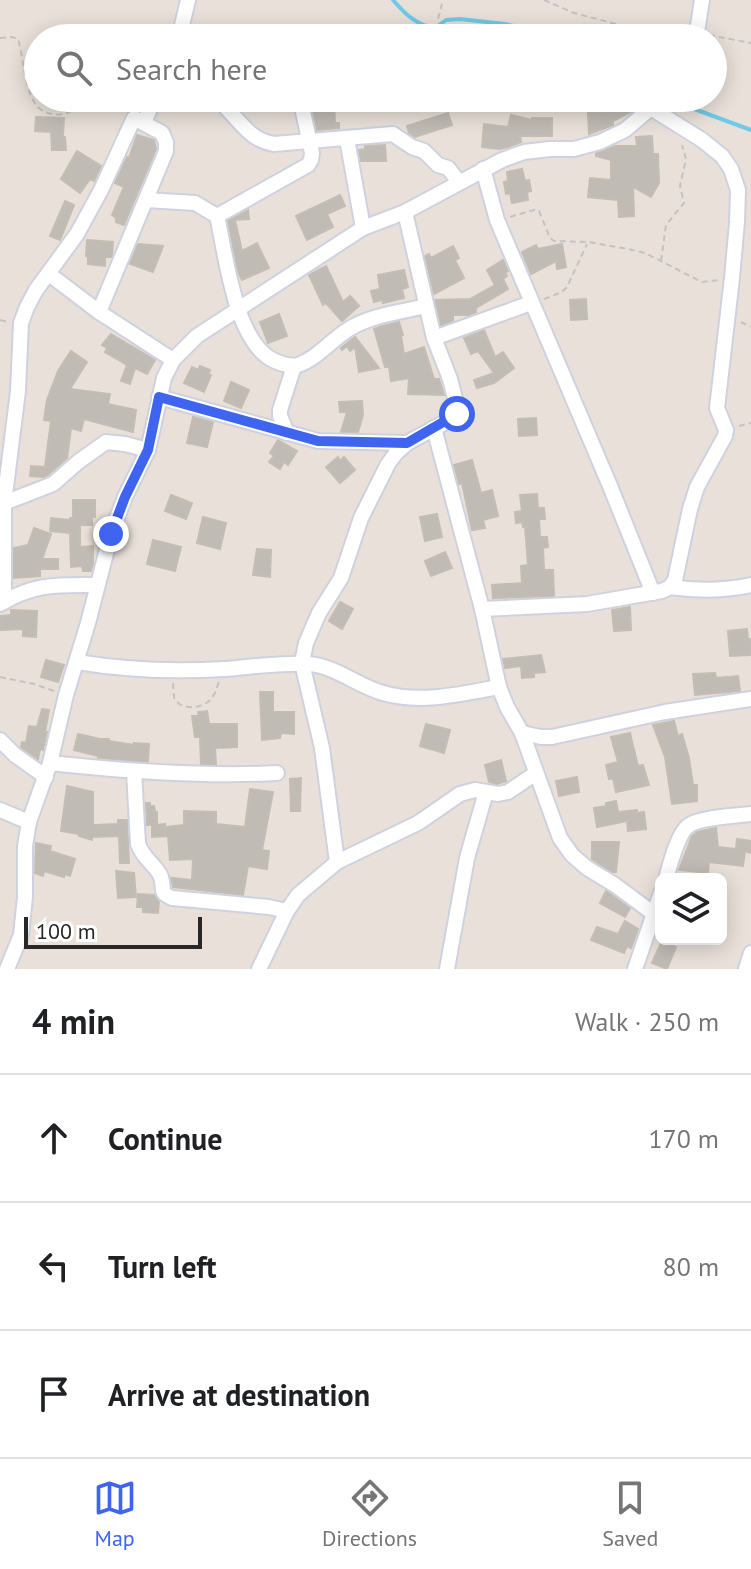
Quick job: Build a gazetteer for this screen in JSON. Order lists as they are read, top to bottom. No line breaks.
{"scale_bar":"100 m","page":{"search":"Search here","scale":"100 m","heading":["4 min","Walk · 250 m"],"list":[["Continue","170 m"],["Turn left","80 m"],"Arrive at destination"],"nav":["Map","Directions","Saved"]}}
